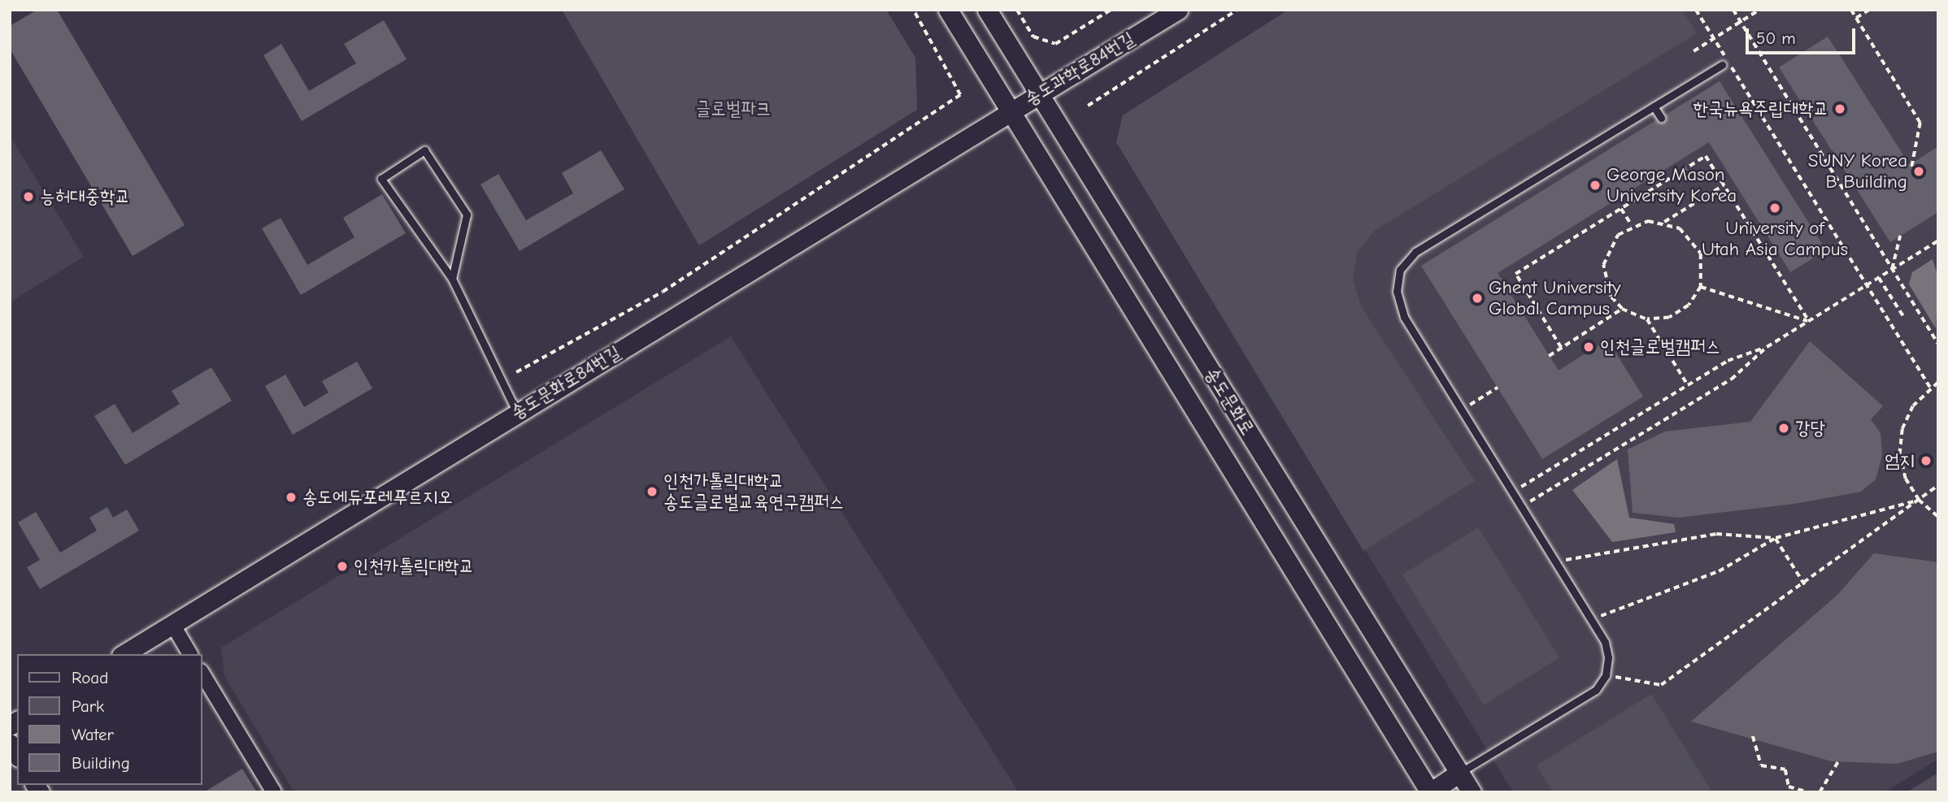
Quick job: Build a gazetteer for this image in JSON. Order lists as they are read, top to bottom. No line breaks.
{"streets":{"street":["송도과학로84번길","송도문화로84번길","송도문화로"]},"crossings":[["송도과학로84번길","송도문화로84번길"],["송도과학로84번길","송도문화로"],["송도문화로84번길","송도문화로"]],"parks":["글로벌파크"],"places":["한국뉴욕주립대학교","SUNY Korea B Building","George Mason University Korea","능허대중학교","University of Utah Asia Campus","Ghent University Global Campus","인천글로벌캠퍼스","강당","엄지","인천가톨릭대학교 송도글로벌교육연구캠퍼스","송도에듀포레푸르지오","인천카톨릭대학교"],"legend":["Road","Park","Water","Building"],"scale_bar":"50 m"}
